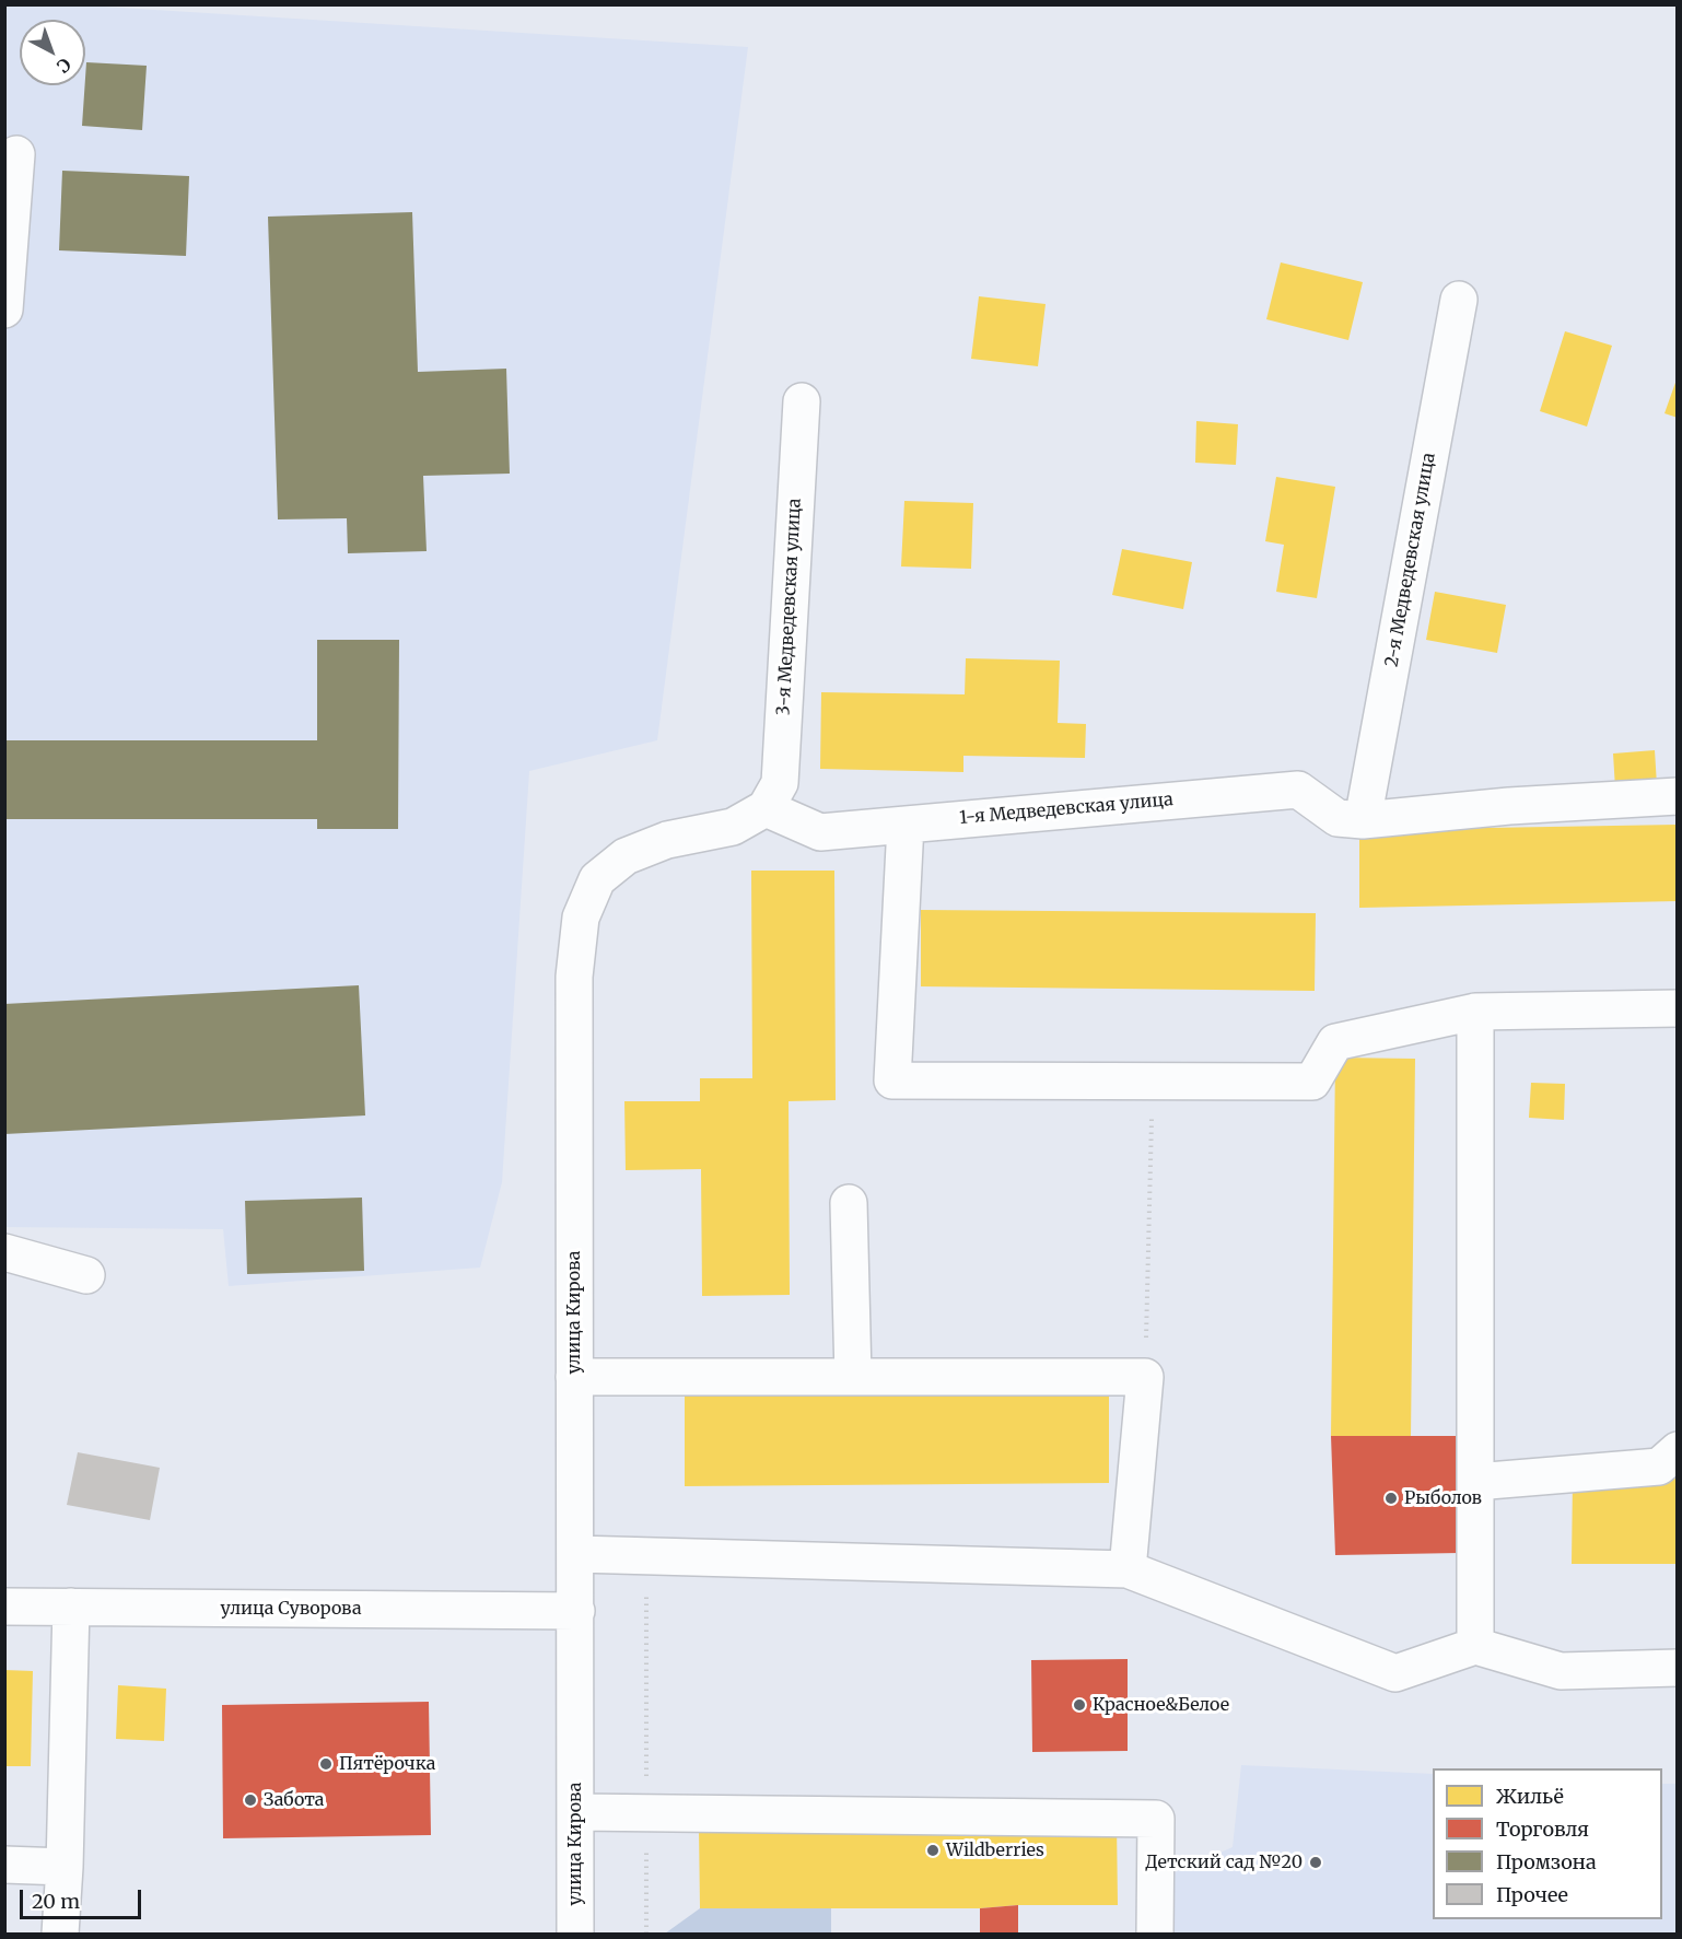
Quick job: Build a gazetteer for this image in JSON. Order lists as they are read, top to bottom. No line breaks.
{"streets":{"street":["2-я Медведевская улица","3-я Медведевская улица","1-я Медведевская улица","улица Кирова","улица Суворова"]},"crossings":[["2-я Медведевская улица","1-я Медведевская улица"],["3-я Медведевская улица","1-я Медведевская улица"],["3-я Медведевская улица","улица Кирова"],["1-я Медведевская улица","улица Кирова"],["улица Кирова","улица Суворова"]],"places":["Рыболов","Красное&Белое","Пятёрочка","Забота","Wildberries","Детский сад №20"],"legend":["Жильё","Торговля","Промзона","Прочее"],"scale_bar":"20 m","north":"bottom right"}
